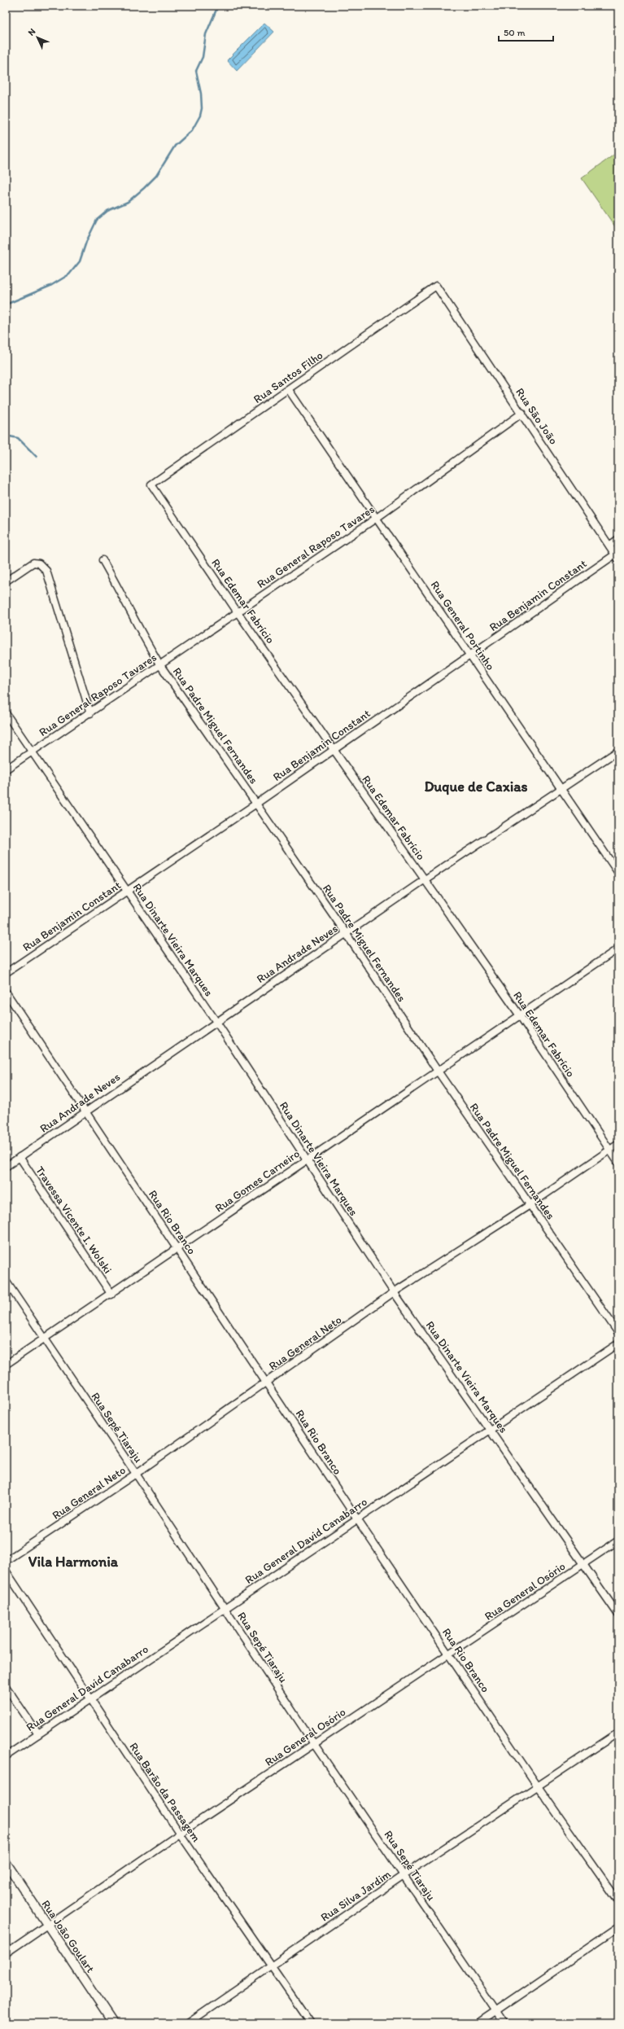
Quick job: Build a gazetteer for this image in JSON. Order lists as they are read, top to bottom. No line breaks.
{"streets":{"street":["Rua Santos Filho","Rua São João","Rua General Raposo Tavares","Rua Benjamin Constant","Rua Edemar Fabrício","Rua General Portinho","Rua Padre Miguel Fernandes","Rua Dinarte Vieira Marques","Rua Andrade Neves","Rua Gomes Carneiro","Travessa Vicente I. Wolski","Rua Rio Branco","Rua General Neto","Rua Sepé Tiaraju","Rua General David Canabarro","Rua General Osório","Rua Barão da Passagem","Rua Silva Jardim","Rua João Goulart"]},"crossings":[["Rua Santos Filho","Rua São João"],["Rua Santos Filho","Rua Edemar Fabrício"],["Rua Santos Filho","Rua General Portinho"],["Rua São João","Rua General Raposo Tavares"],["Rua São João","Rua Benjamin Constant"],["Rua General Raposo Tavares","Rua Edemar Fabrício"],["Rua General Raposo Tavares","Rua General Portinho"],["Rua General Raposo Tavares","Rua Padre Miguel Fernandes"],["Rua General Raposo Tavares","Rua Dinarte Vieira Marques"],["Rua Benjamin Constant","Rua Edemar Fabrício"],["Rua Benjamin Constant","Rua General Portinho"],["Rua Benjamin Constant","Rua Padre Miguel Fernandes"],["Rua Benjamin Constant","Rua Dinarte Vieira Marques"],["Rua Edemar Fabrício","Rua Andrade Neves"],["Rua Edemar Fabrício","Rua Gomes Carneiro"],["Rua Edemar Fabrício","Rua General Neto"],["Rua General Portinho","Rua Andrade Neves"],["Rua Padre Miguel Fernandes","Rua Andrade Neves"],["Rua Padre Miguel Fernandes","Rua Gomes Carneiro"],["Rua Padre Miguel Fernandes","Rua General Neto"],["Rua Dinarte Vieira Marques","Rua Andrade Neves"],["Rua Dinarte Vieira Marques","Rua Gomes Carneiro"],["Rua Dinarte Vieira Marques","Rua General Neto"],["Rua Dinarte Vieira Marques","Rua General David Canabarro"],["Rua Dinarte Vieira Marques","Rua General Osório"],["Rua Andrade Neves","Travessa Vicente I. Wolski"],["Rua Andrade Neves","Rua Rio Branco"],["Rua Gomes Carneiro","Travessa Vicente I. Wolski"],["Rua Gomes Carneiro","Rua Rio Branco"],["Rua Gomes Carneiro","Rua Sepé Tiaraju"],["Rua Rio Branco","Rua General Neto"],["Rua Rio Branco","Rua General David Canabarro"],["Rua Rio Branco","Rua General Osório"],["Rua Rio Branco","Rua Silva Jardim"],["Rua General Neto","Rua Sepé Tiaraju"],["Rua Sepé Tiaraju","Rua General David Canabarro"],["Rua Sepé Tiaraju","Rua General Osório"],["Rua Sepé Tiaraju","Rua Silva Jardim"],["Rua General David Canabarro","Rua Barão da Passagem"],["Rua General Osório","Rua Barão da Passagem"],["Rua General Osório","Rua João Goulart"],["Rua Barão da Passagem","Rua Silva Jardim"]],"districts":["Duque de Caxias","Vila Harmonia"],"scale_bar":"50 m","north":"top left"}
